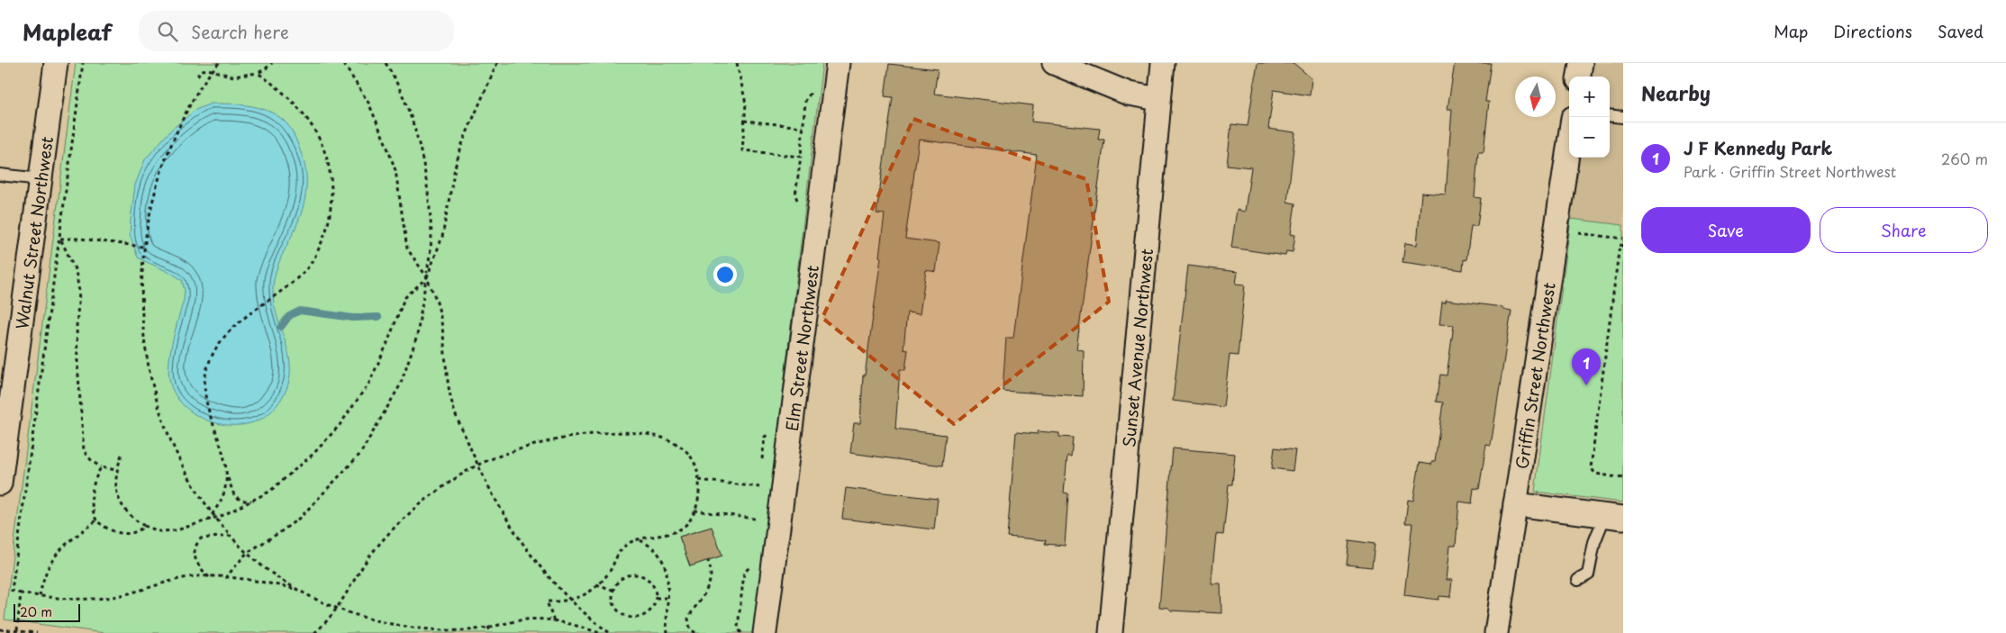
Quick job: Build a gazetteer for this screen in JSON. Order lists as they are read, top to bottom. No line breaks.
{"streets":{"street":["Walnut Street Northwest","Elm Street Northwest","Sunset Avenue Northwest","Griffin Street Northwest"]},"scale_bar":"20 m","north":"bottom","page":{"header":"Mapleaf","search":"Search here","nav":["Map","Directions","Saved"],"heading":"Nearby","map_buttons":["+","−"],"list":[{"mark":"1","name":"J F Kennedy Park","note":"Park · Griffin Street Northwest","value":"260 m"}],"buttons":["Save","Share"],"pins":"1","scale":"20 m"}}
